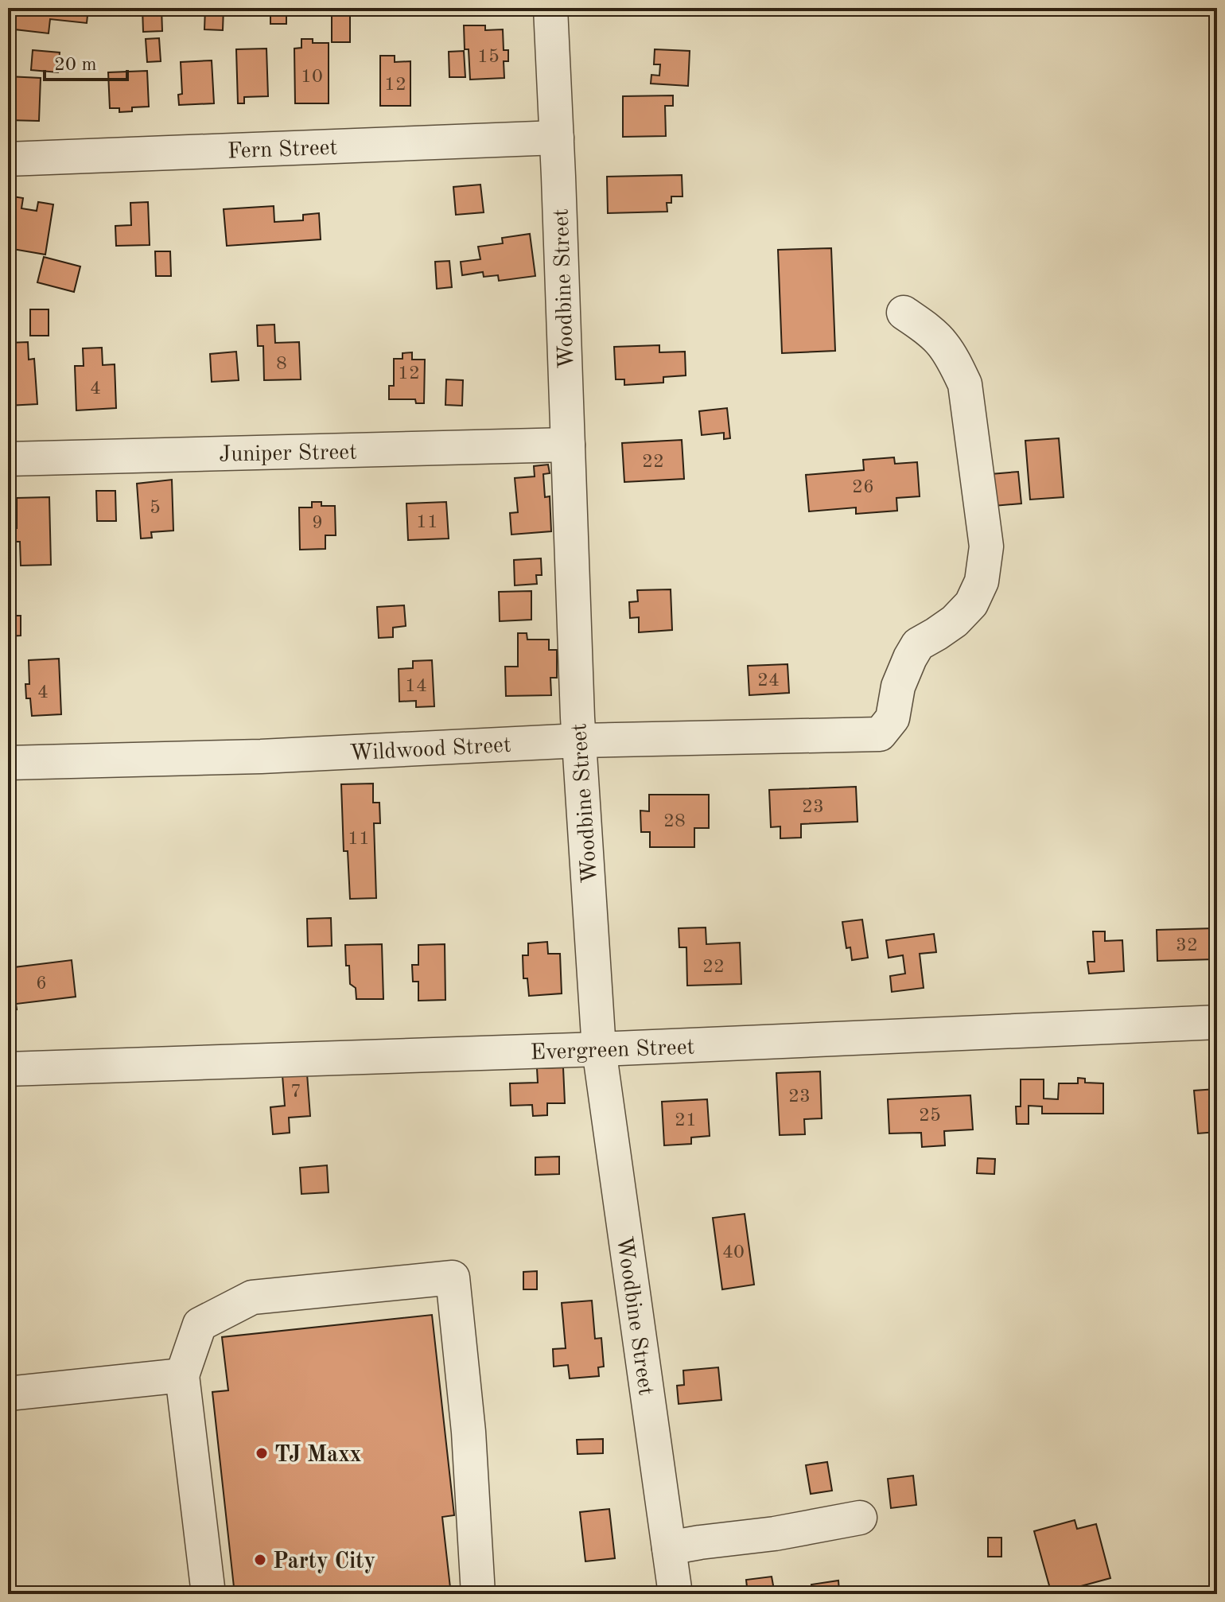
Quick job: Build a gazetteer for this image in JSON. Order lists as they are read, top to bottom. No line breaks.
{"streets":{"street":["Fern Street","Woodbine Street","Juniper Street","Wildwood Street","Evergreen Street"]},"crossings":[["Fern Street","Woodbine Street"],["Woodbine Street","Juniper Street"],["Woodbine Street","Wildwood Street"],["Woodbine Street","Evergreen Street"]],"places":["TJ Maxx","Party City"],"house_numbers":["15","10","12","8","12","4","22","26","5","11","9","24","14","4","23","28","11","32","22","6","7","23","25","21","40"],"scale_bar":"20 m"}
